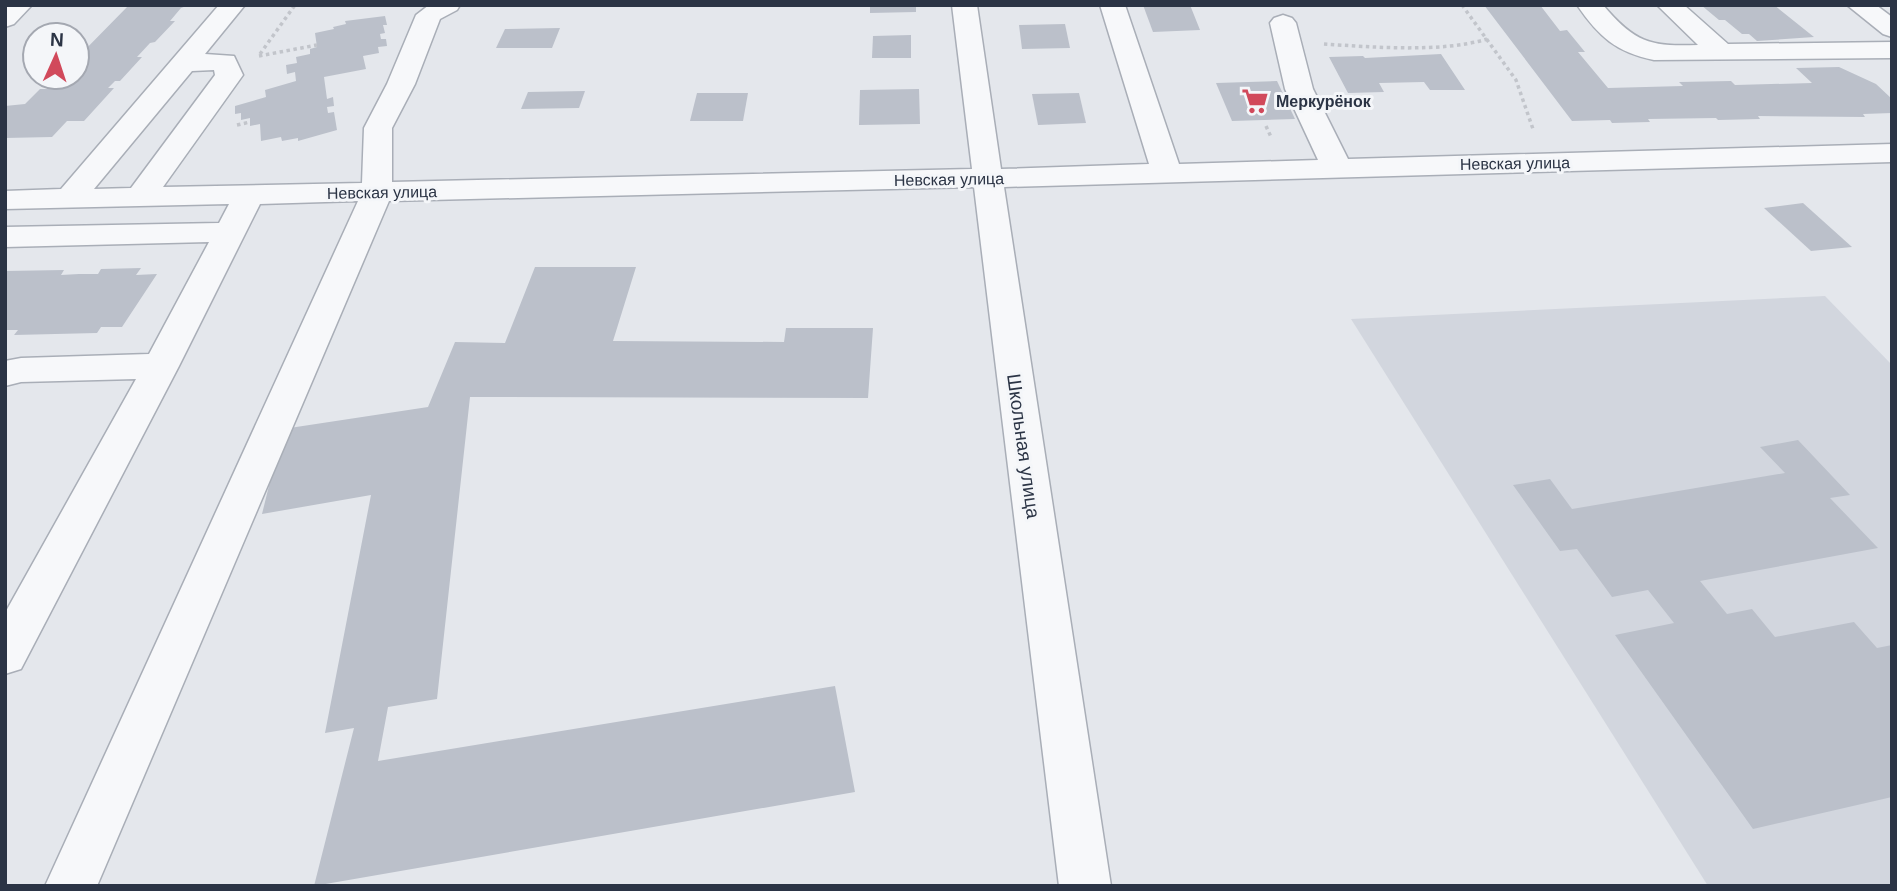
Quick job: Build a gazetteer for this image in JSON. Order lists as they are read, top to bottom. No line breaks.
{"streets":{"street":["Невская улица","Школьная улица"]},"crossings":[["Невская улица","Школьная улица"]],"places":{"supermarket":["Меркурёнок"]},"north":"top"}
